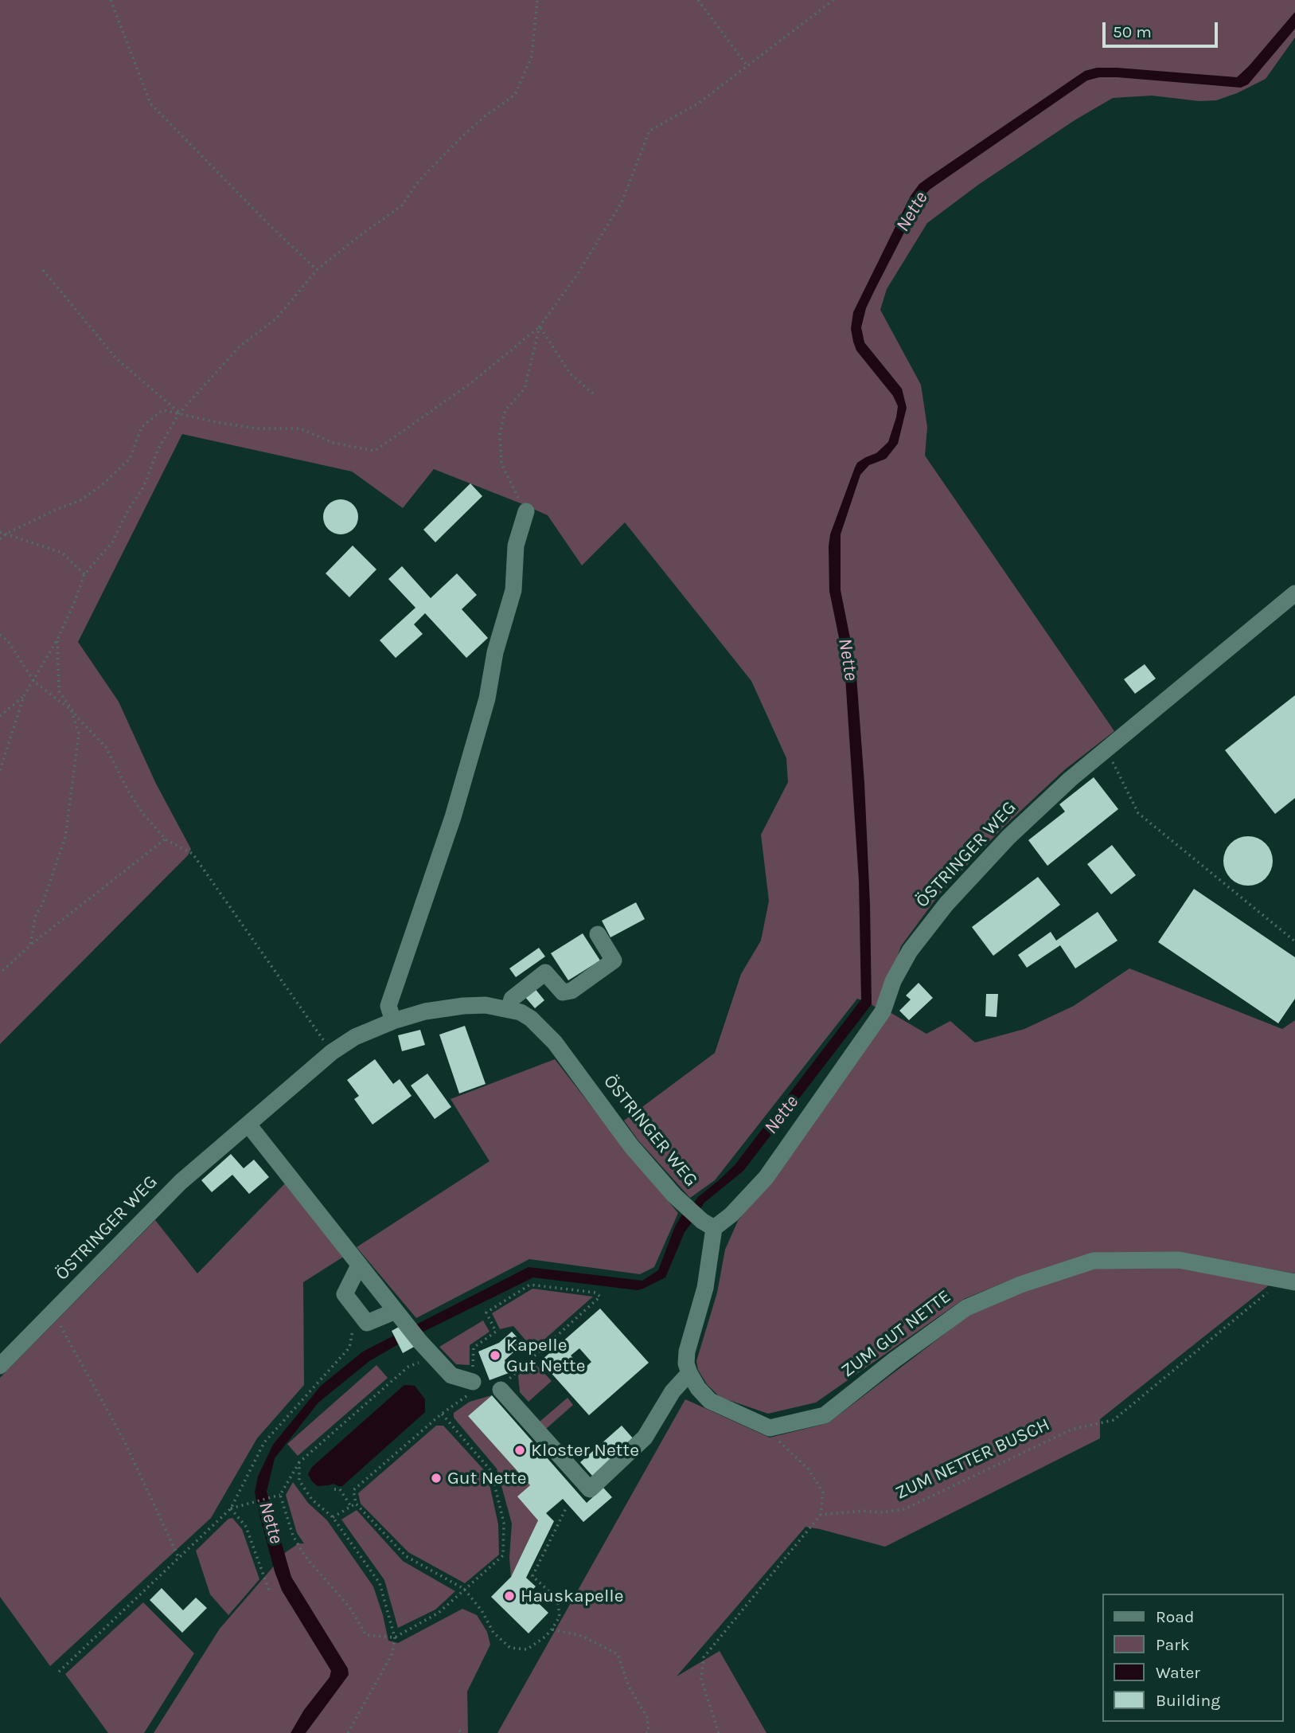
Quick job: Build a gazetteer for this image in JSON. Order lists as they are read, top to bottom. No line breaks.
{"streets":{"street":["ÖSTRINGER WEG","ZUM GUT NETTE"],"path":["ZUM NETTER BUSCH"]},"crossings":[["ZUM GUT NETTE","ZUM NETTER BUSCH"]],"water":["Nette"],"places":["Kapelle Gut Nette","Kloster Nette","Gut Nette","Hauskapelle"],"legend":["Road","Park","Water","Building"],"scale_bar":"50 m"}
